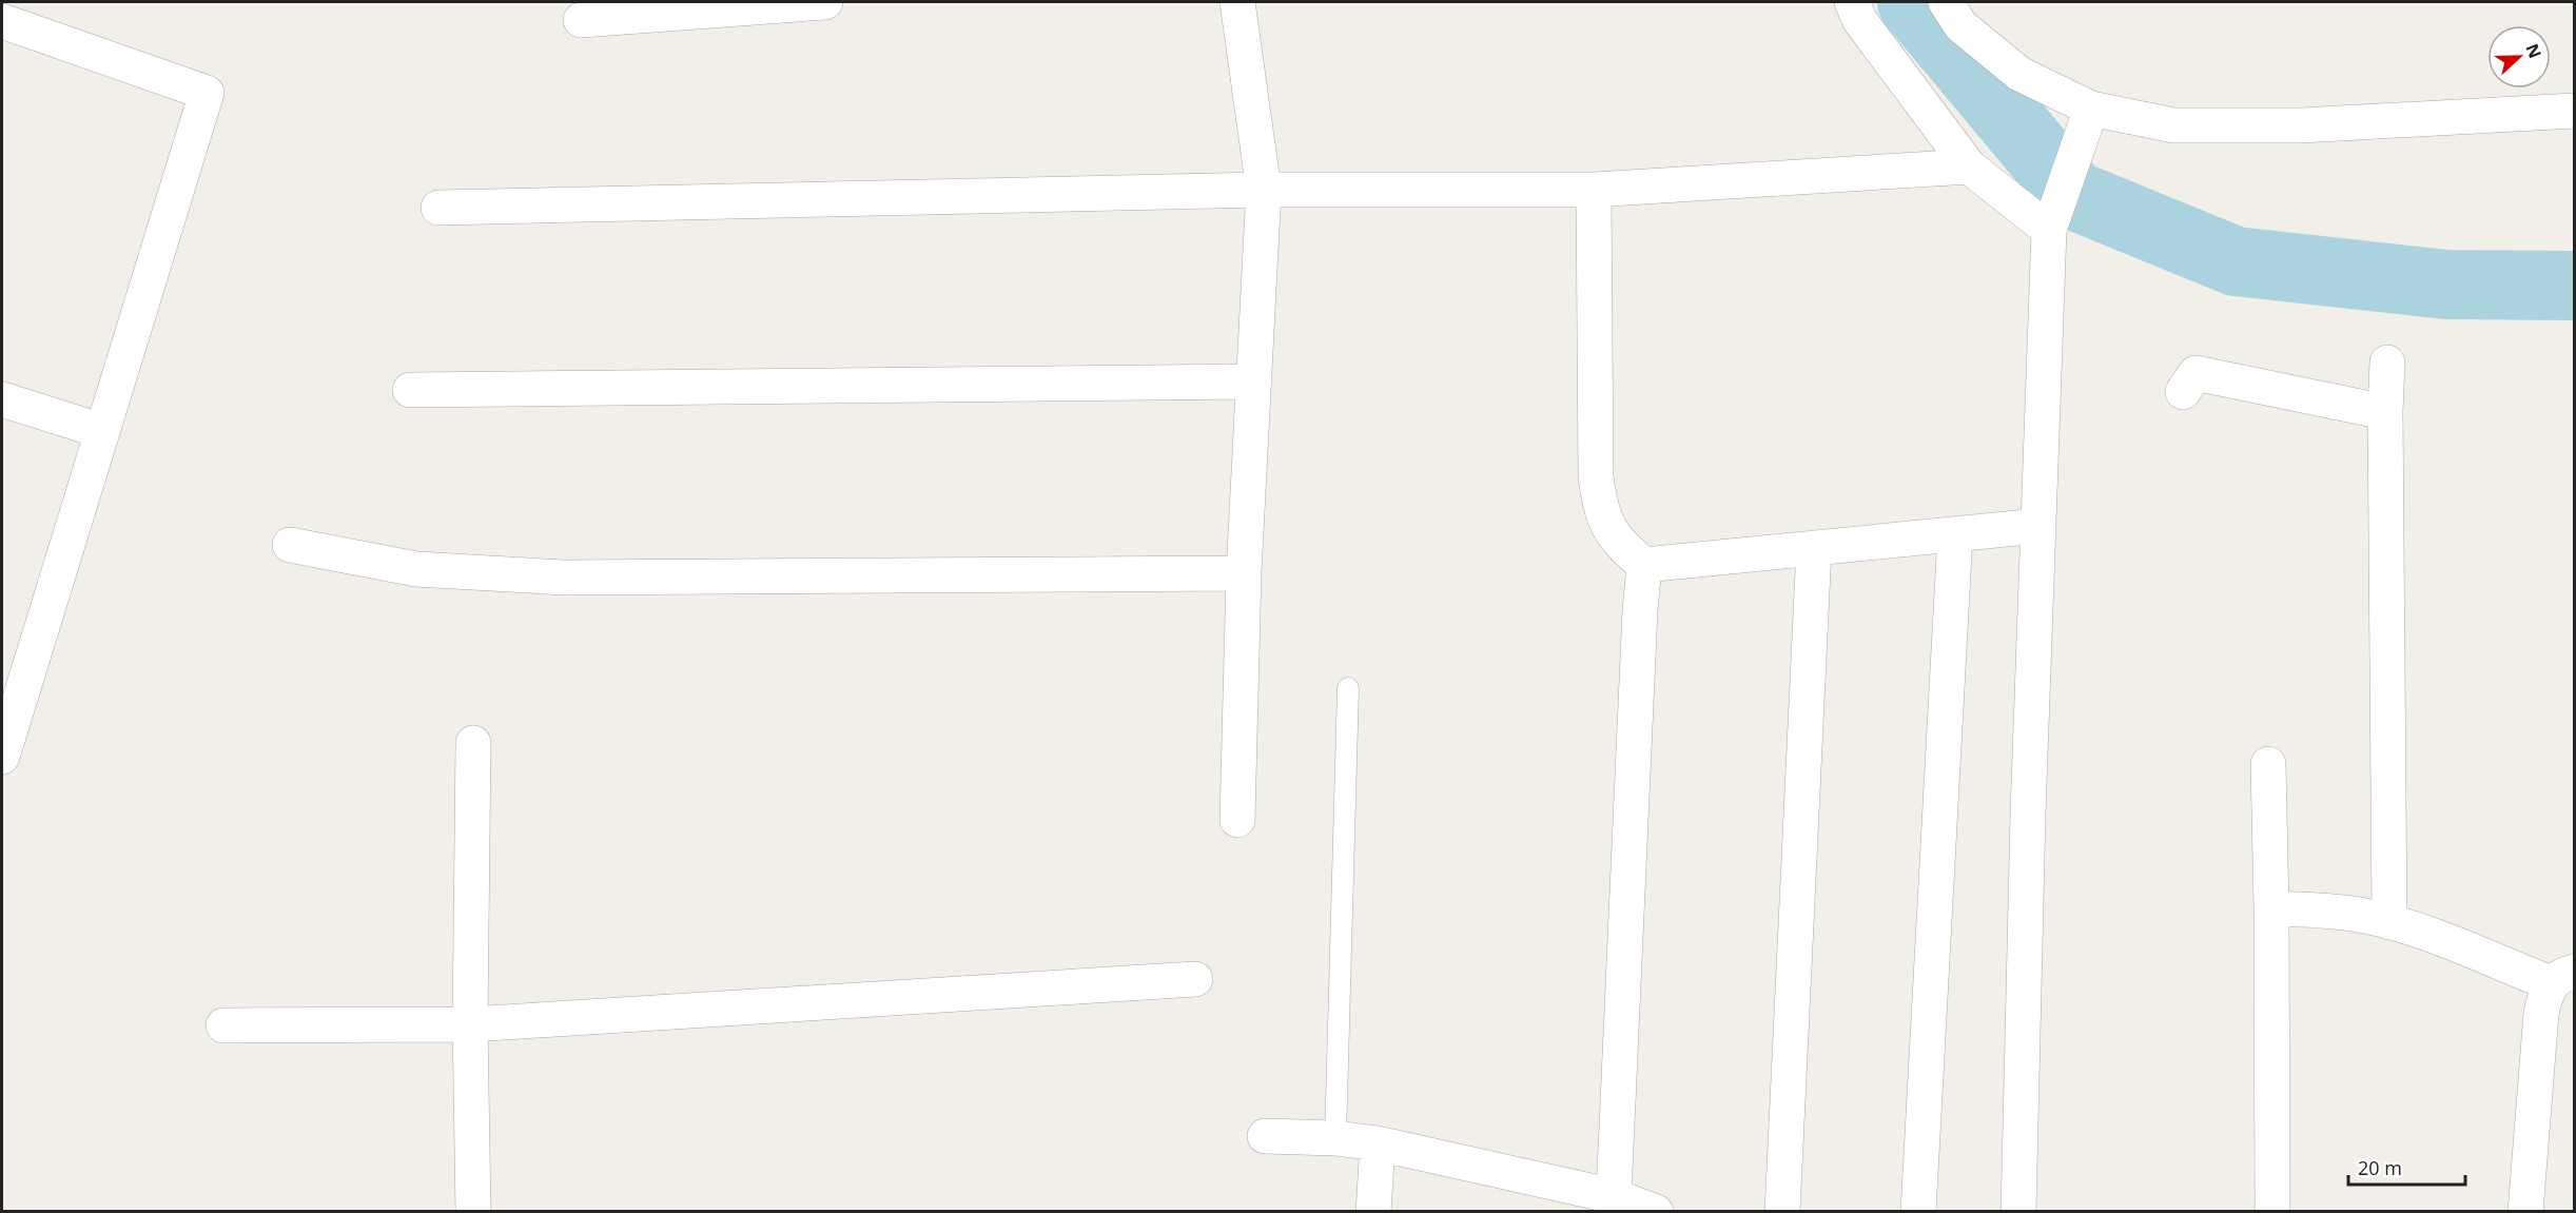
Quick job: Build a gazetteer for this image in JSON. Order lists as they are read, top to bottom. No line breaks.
{"scale_bar":"20 m","north":"right"}
